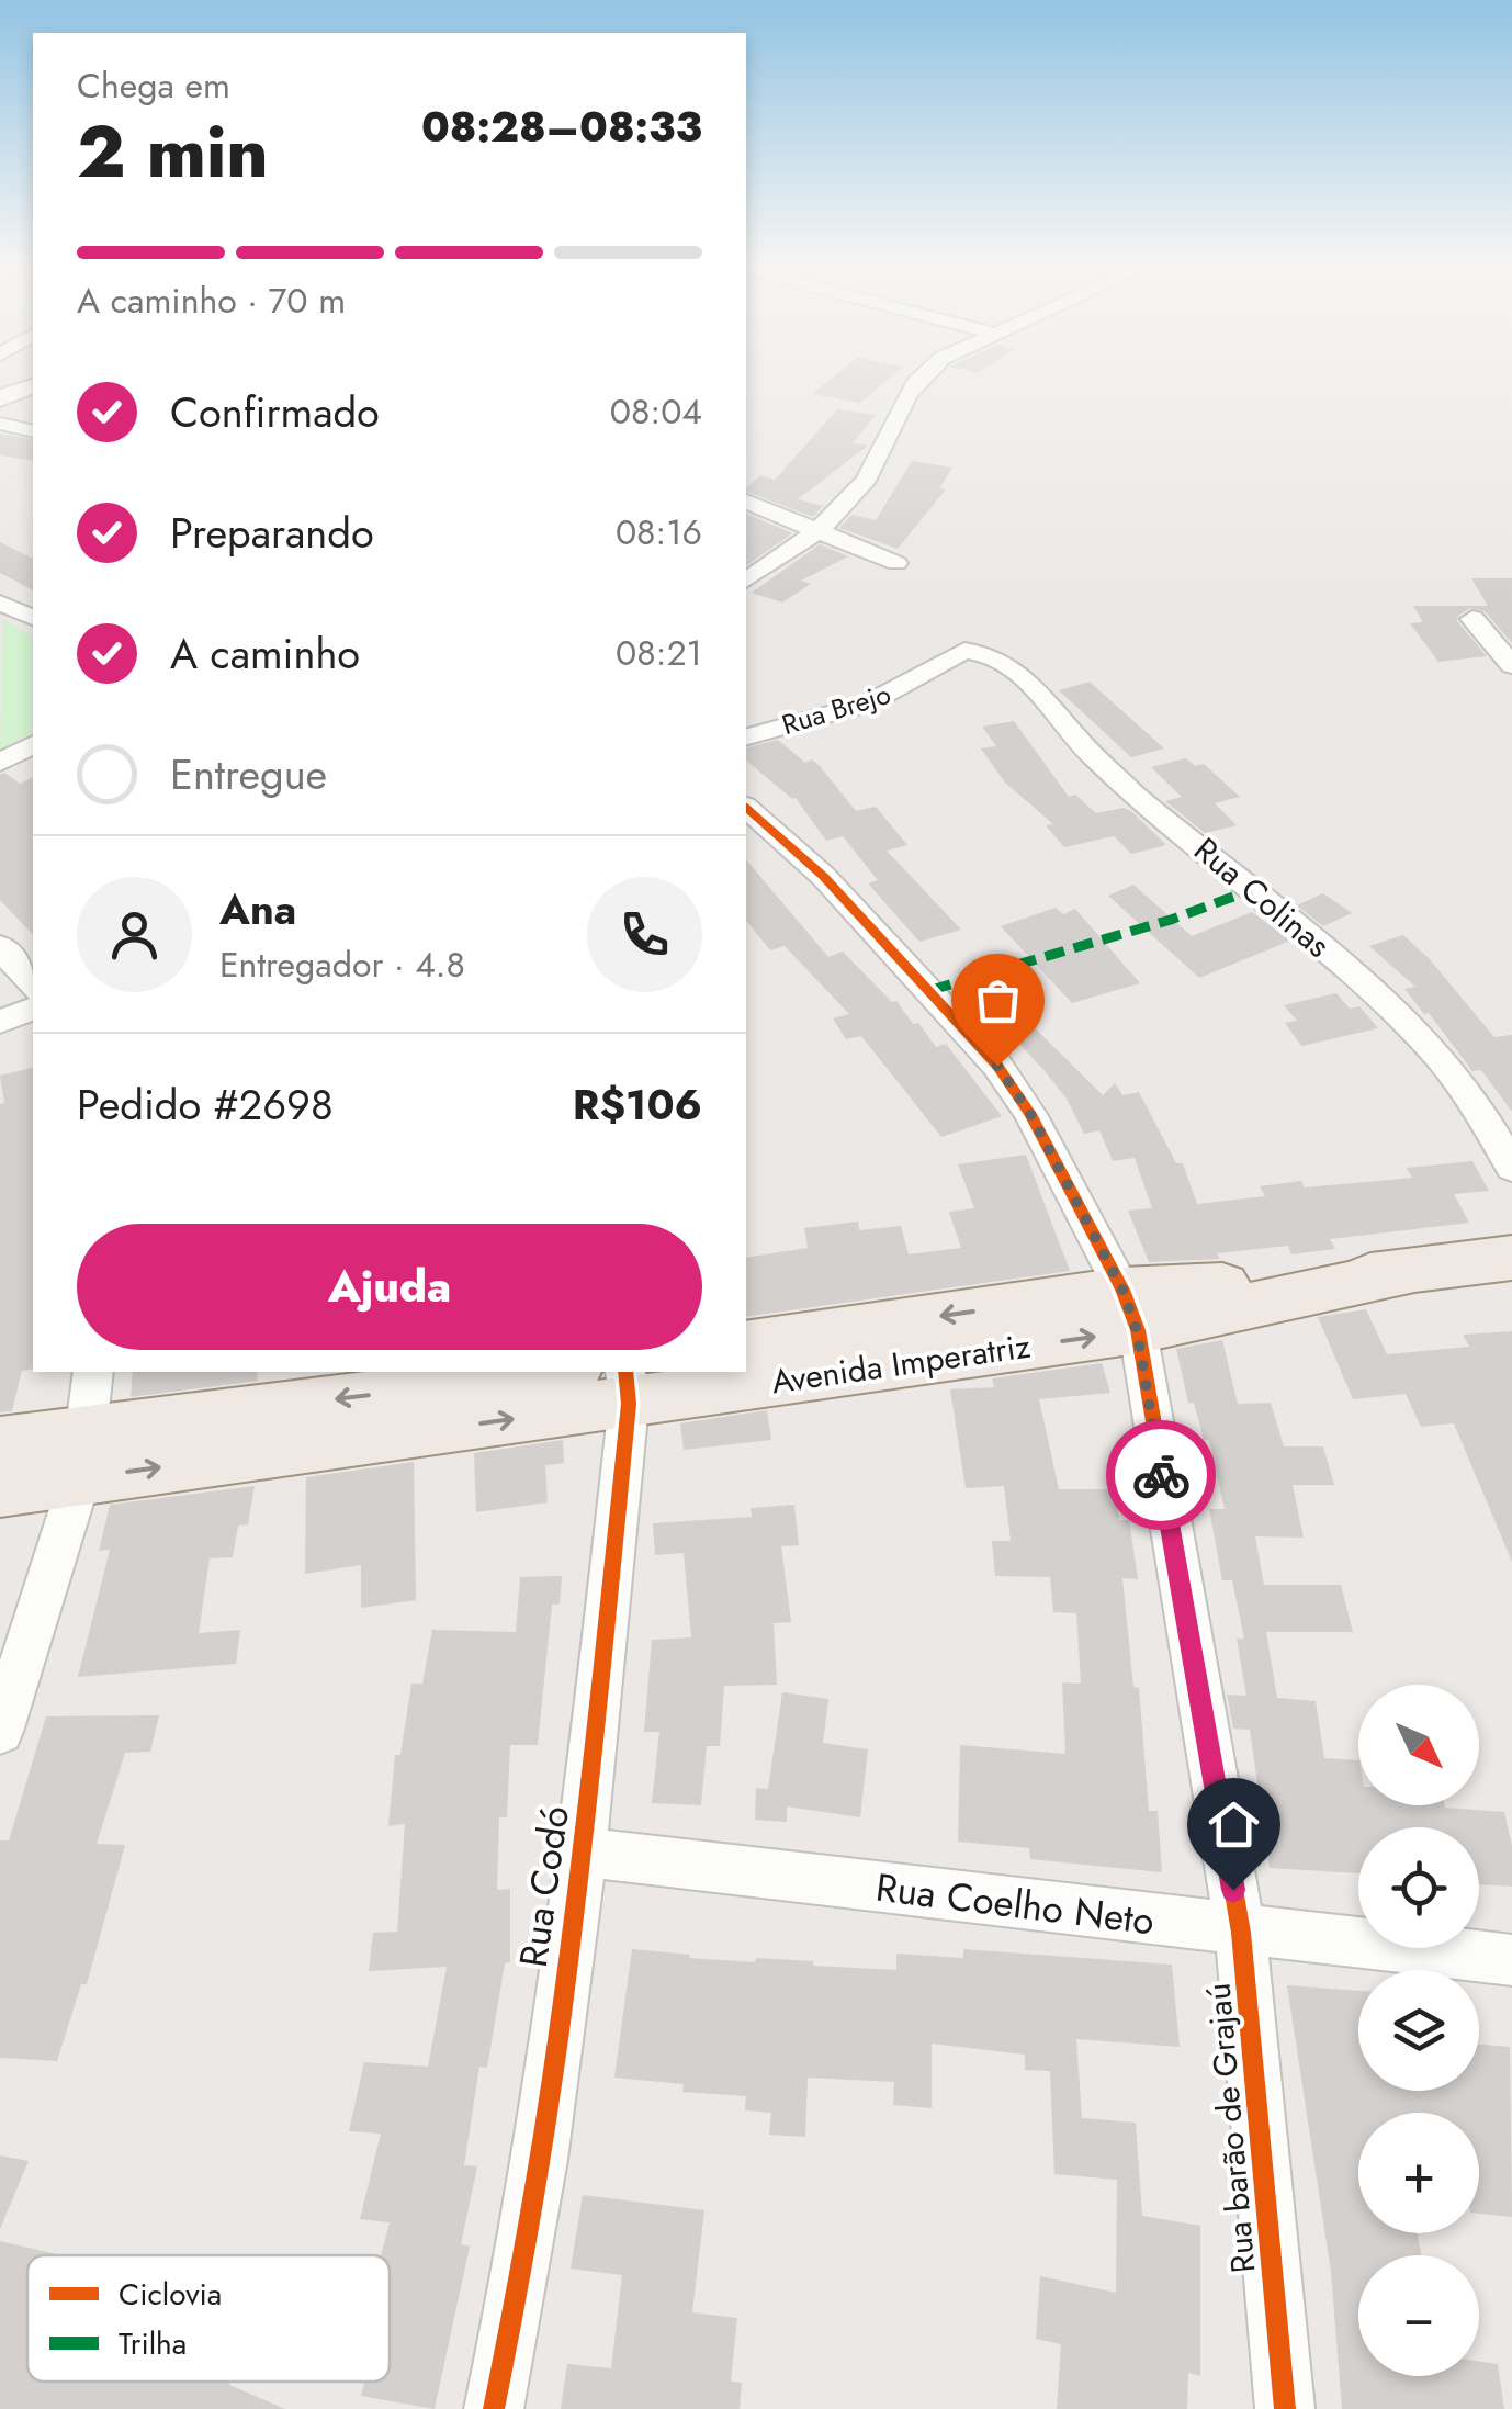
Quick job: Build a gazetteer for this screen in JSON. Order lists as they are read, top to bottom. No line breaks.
{"streets":{"main road":["Avenida Imperatriz"],"street":["Rua Brejo","Rua Colinas","Rua Codó","Rua Coelho Neto","Rua barão de Grajaú"]},"crossings":[["Rua Brejo","Rua Colinas"],["Avenida Imperatriz","Rua Codó"],["Avenida Imperatriz","Rua barão de Grajaú"],["Rua Codó","Rua Coelho Neto"],["Rua Coelho Neto","Rua barão de Grajaú"]],"legend":["Ciclovia","Trilha"],"north":"bottom right","page":{"heading":["2 min","Chega em","08:28–08:33"],"panel":["Ana","Entregador · 4.8","Pedido #2698","R$106"],"bar":"A caminho · 70 m","list":[["Confirmado","08:04"],["Preparando","08:16"],["A caminho","08:21"],"Entregue"],"buttons":"Ajuda","map_buttons":["+","−"]}}
